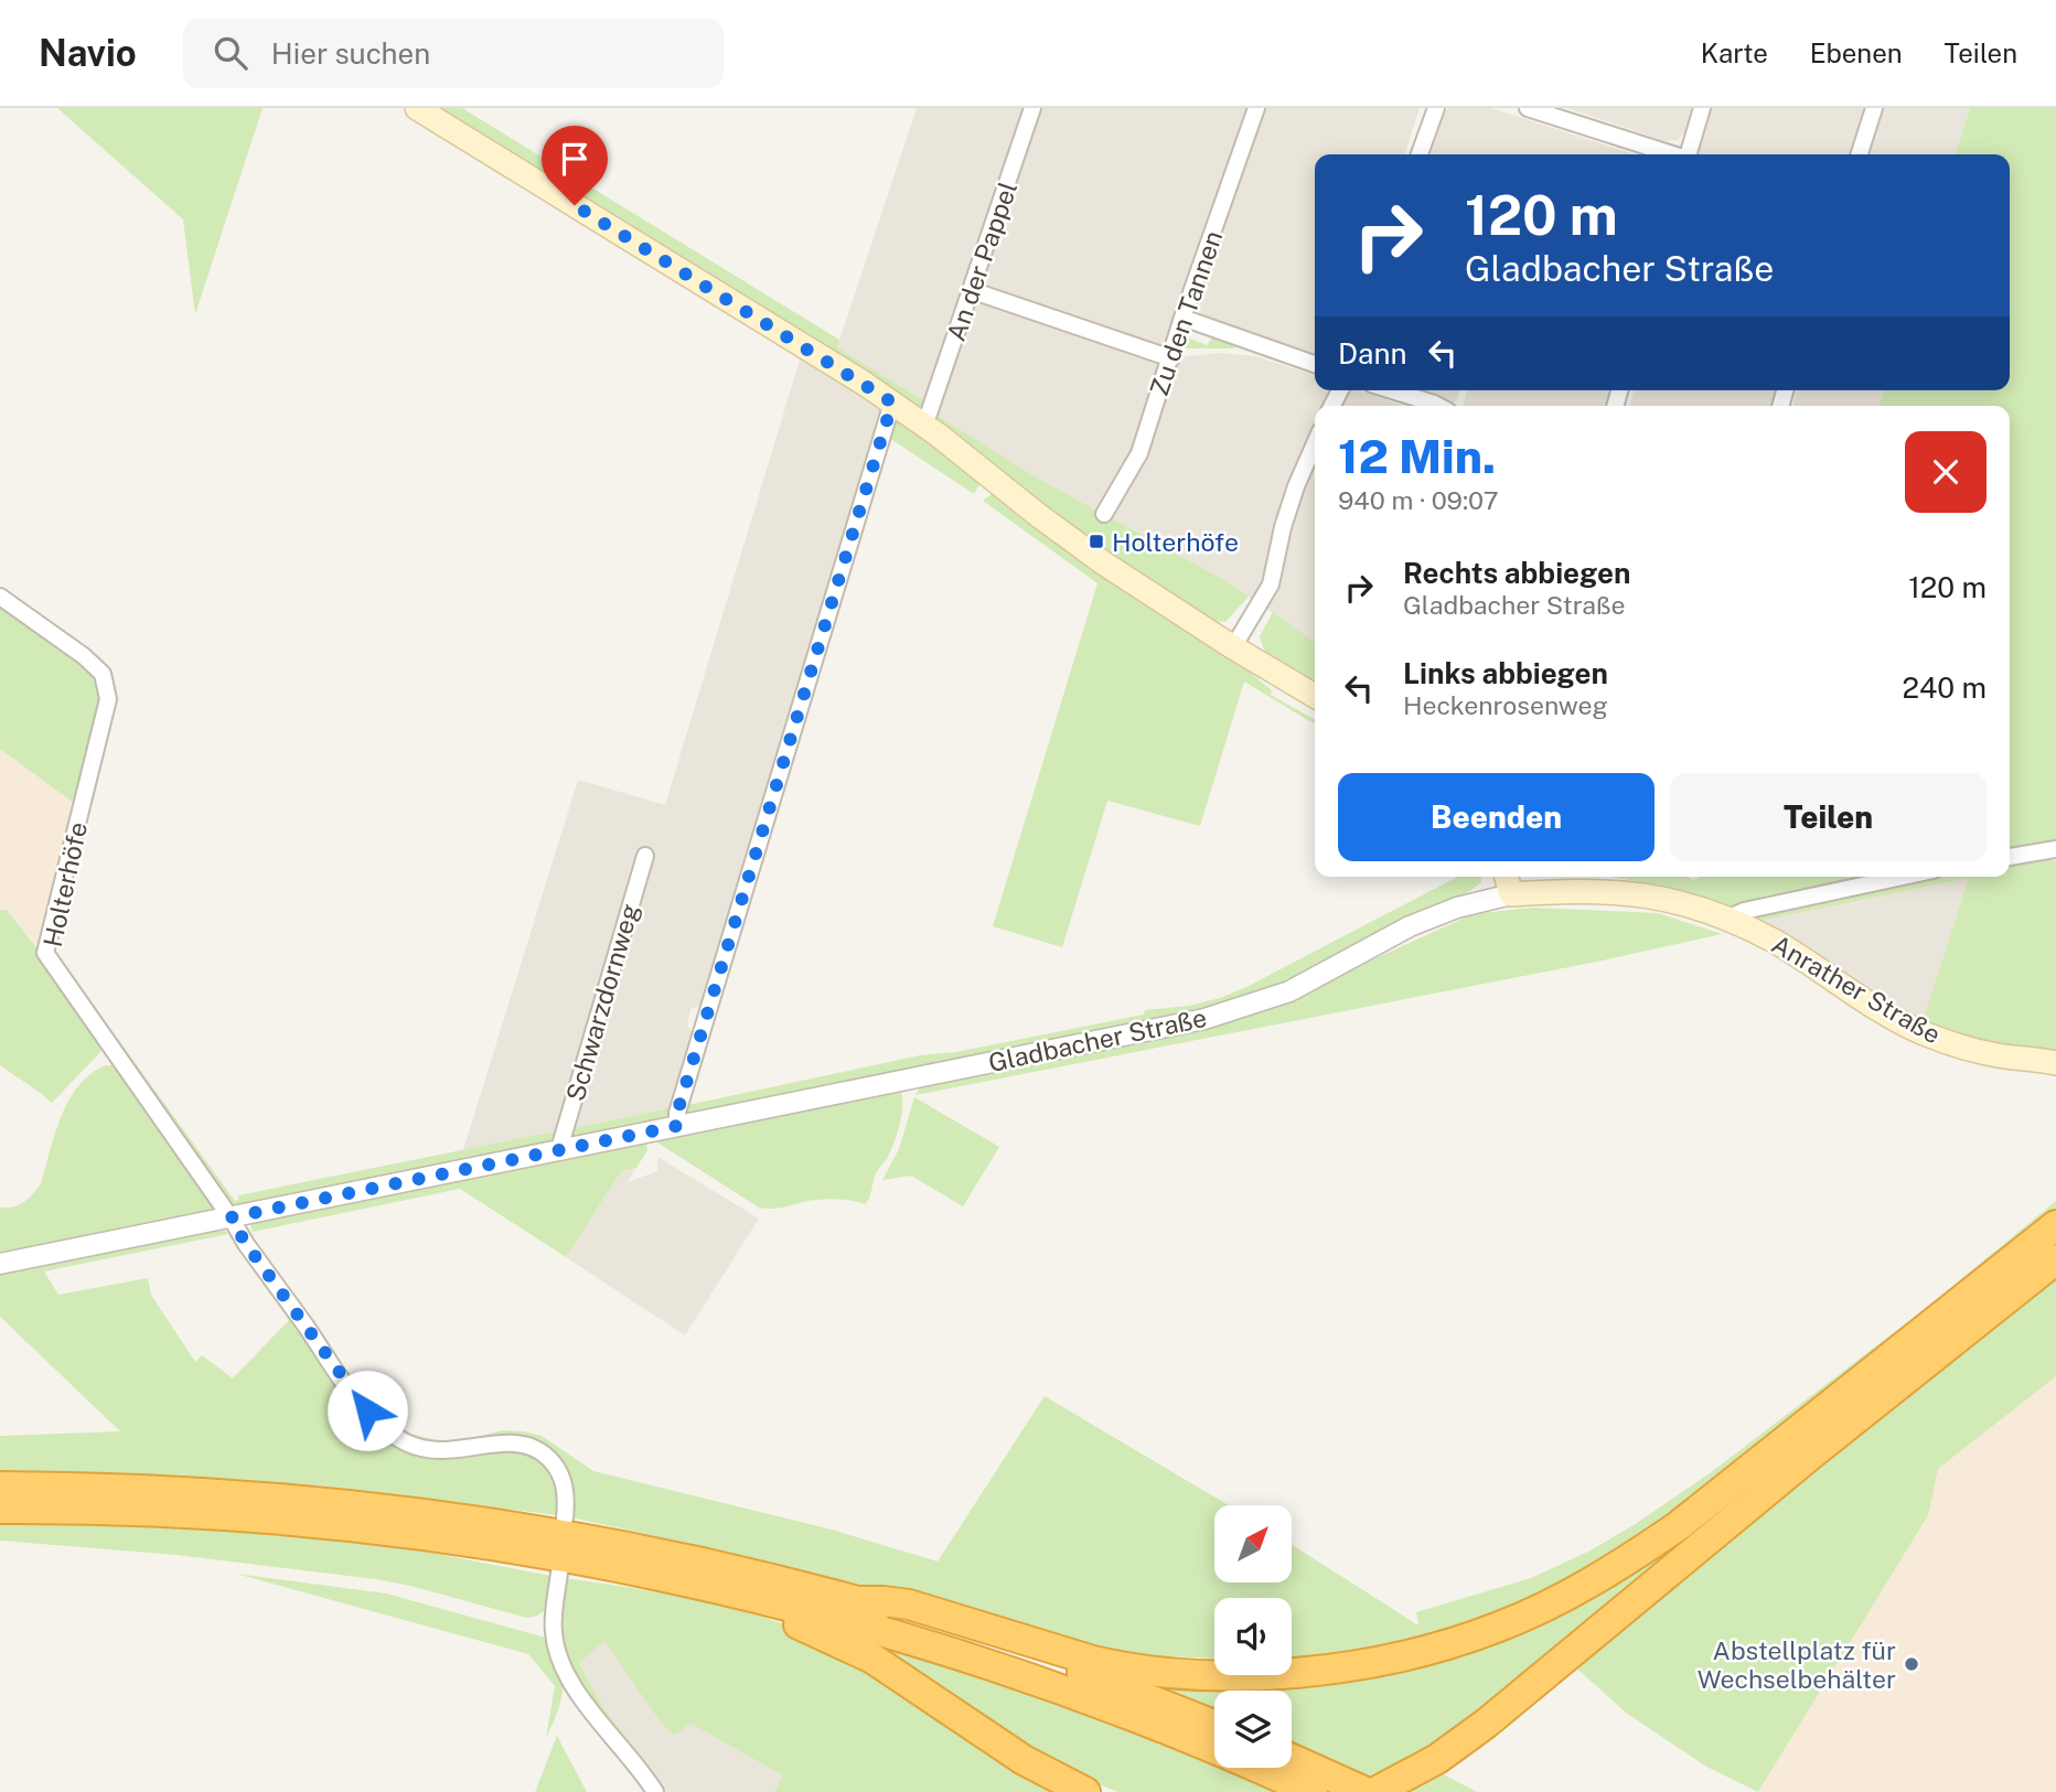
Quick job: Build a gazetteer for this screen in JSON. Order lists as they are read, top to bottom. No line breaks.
{"streets":{"main road":["Anrather Straße","Gladbacher Straße"],"street":["An der Pappel","Zu den Tannen","Holterhöfe","Schwarzdornweg"]},"crossings":[["Holterhöfe","Gladbacher Straße"],["Anrather Straße","Gladbacher Straße"],["Schwarzdornweg","Gladbacher Straße"]],"places":{"transit":["Holterhöfe"],"other":["Abstellplatz für Wechselbehälter"]},"north":"top right","page":{"header":"Navio","search":"Hier suchen","nav":["Karte","Ebenen","Teilen"],"turn":["120 m","Gladbacher Straße"],"then":"Dann","heading":["12 Min.","940 m · 09:07"],"list":[{"name":"Rechts abbiegen","note":"Gladbacher Straße","value":"120 m"},{"name":"Links abbiegen","note":"Heckenrosenweg","value":"240 m"}],"buttons":["Beenden","Teilen"]}}
